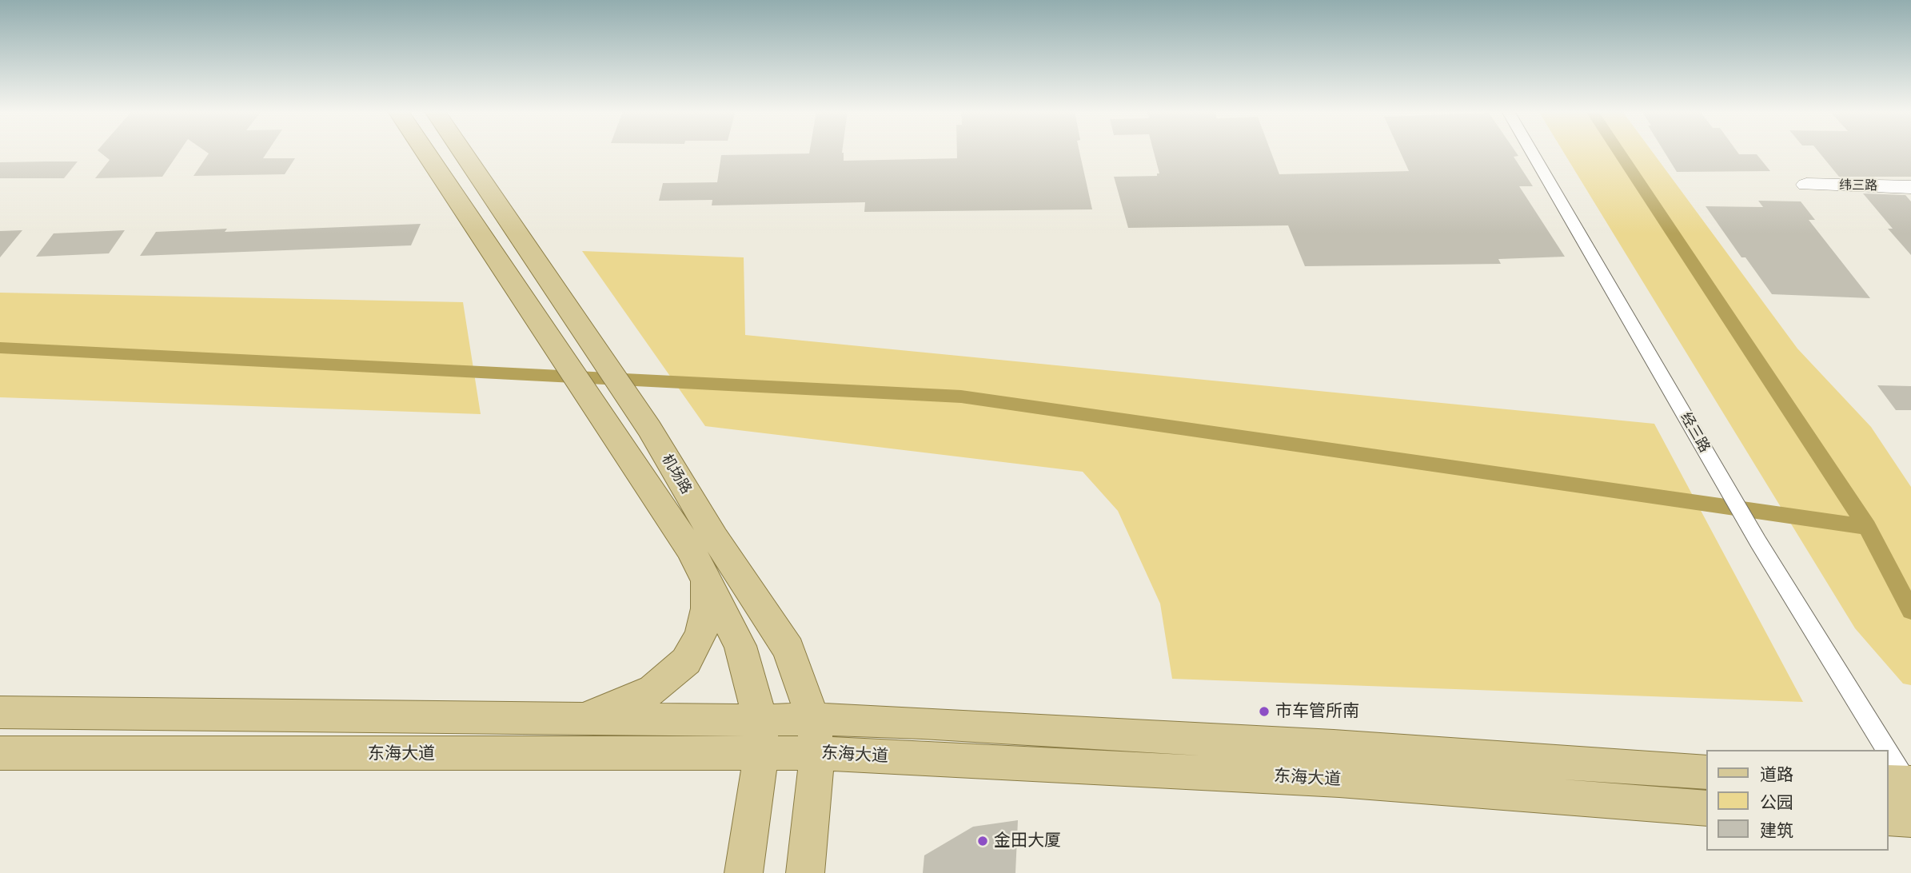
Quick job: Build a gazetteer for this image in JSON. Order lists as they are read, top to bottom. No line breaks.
{"streets":{"main road":["机场路","东海大道"],"street":["纬三路","经三路"]},"crossings":[["机场路","东海大道"]],"places":["市车管所南","金田大厦"],"legend":["道路","公园","建筑"]}
